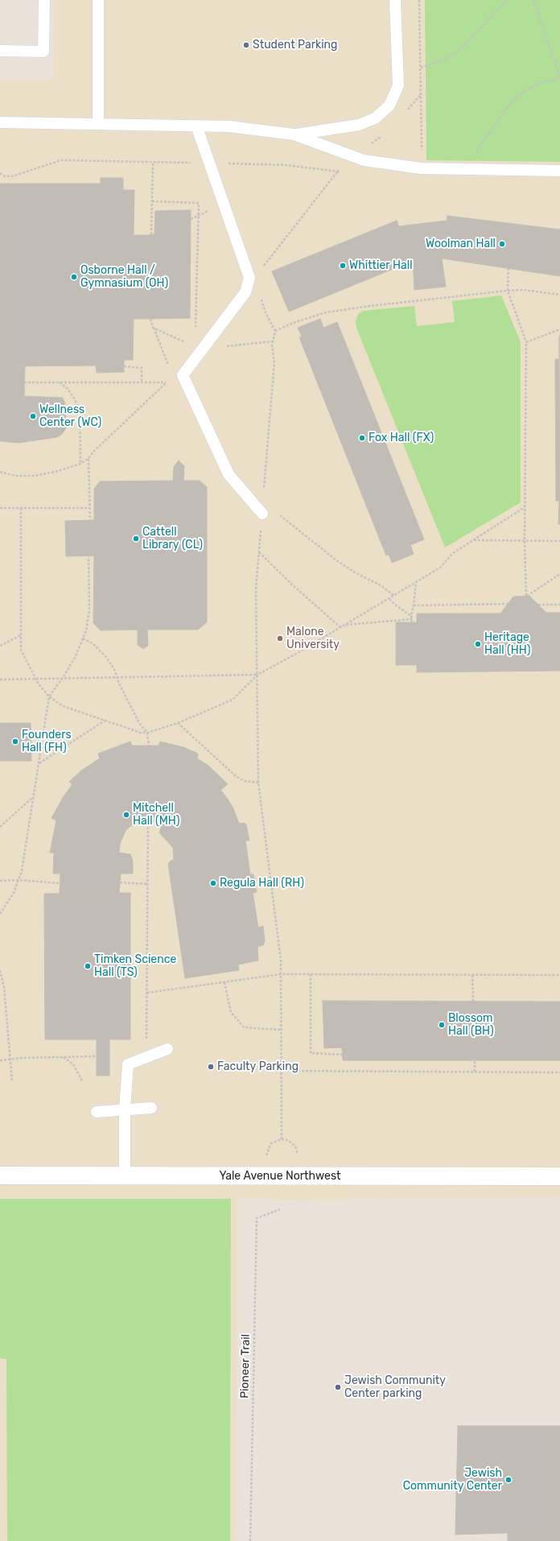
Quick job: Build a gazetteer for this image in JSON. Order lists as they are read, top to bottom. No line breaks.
{"streets":{"street":["Yale Avenue Northwest"],"path":["Pioneer Trail"]},"places":["Student Parking","Woolman Hall","Whittier Hall","Osborne Hall / Gymnasium (OH)","Wellness Center (WC)","Fox Hall (FX)","Cattell Library (CL)","Malone University","Heritage Hall (HH)","Founders Hall (FH)","Mitchell Hall (MH)","Regula Hall (RH)","Timken Science Hall (TS)","Blossom Hall (BH)","Faculty Parking","Jewish Community Center parking","Jewish Community Center"]}
